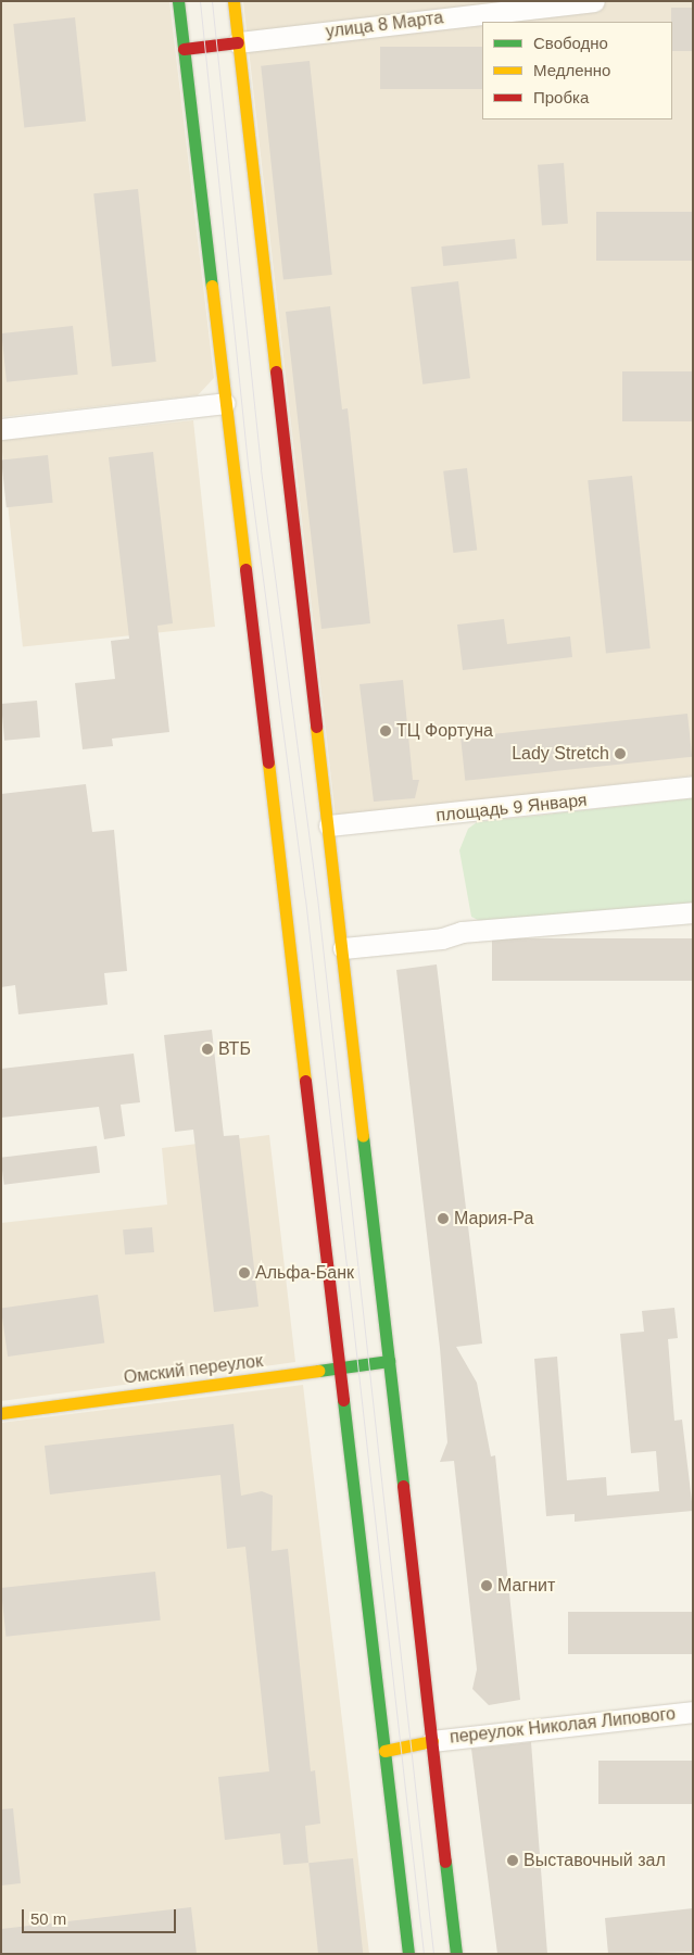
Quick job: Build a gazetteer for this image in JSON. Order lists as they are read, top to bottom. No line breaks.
{"streets":{"main road":["Омский переулок"],"street":["улица 8 Марта","площадь 9 Января","переулок Николая Липового"]},"places":["ТЦ Фортуна","Lady Stretch","ВТБ","Мария-Ра","Альфа-Банк","Магнит","Выставочный зал"],"legend":["Свободно","Медленно","Пробка"],"scale_bar":"50 m"}
